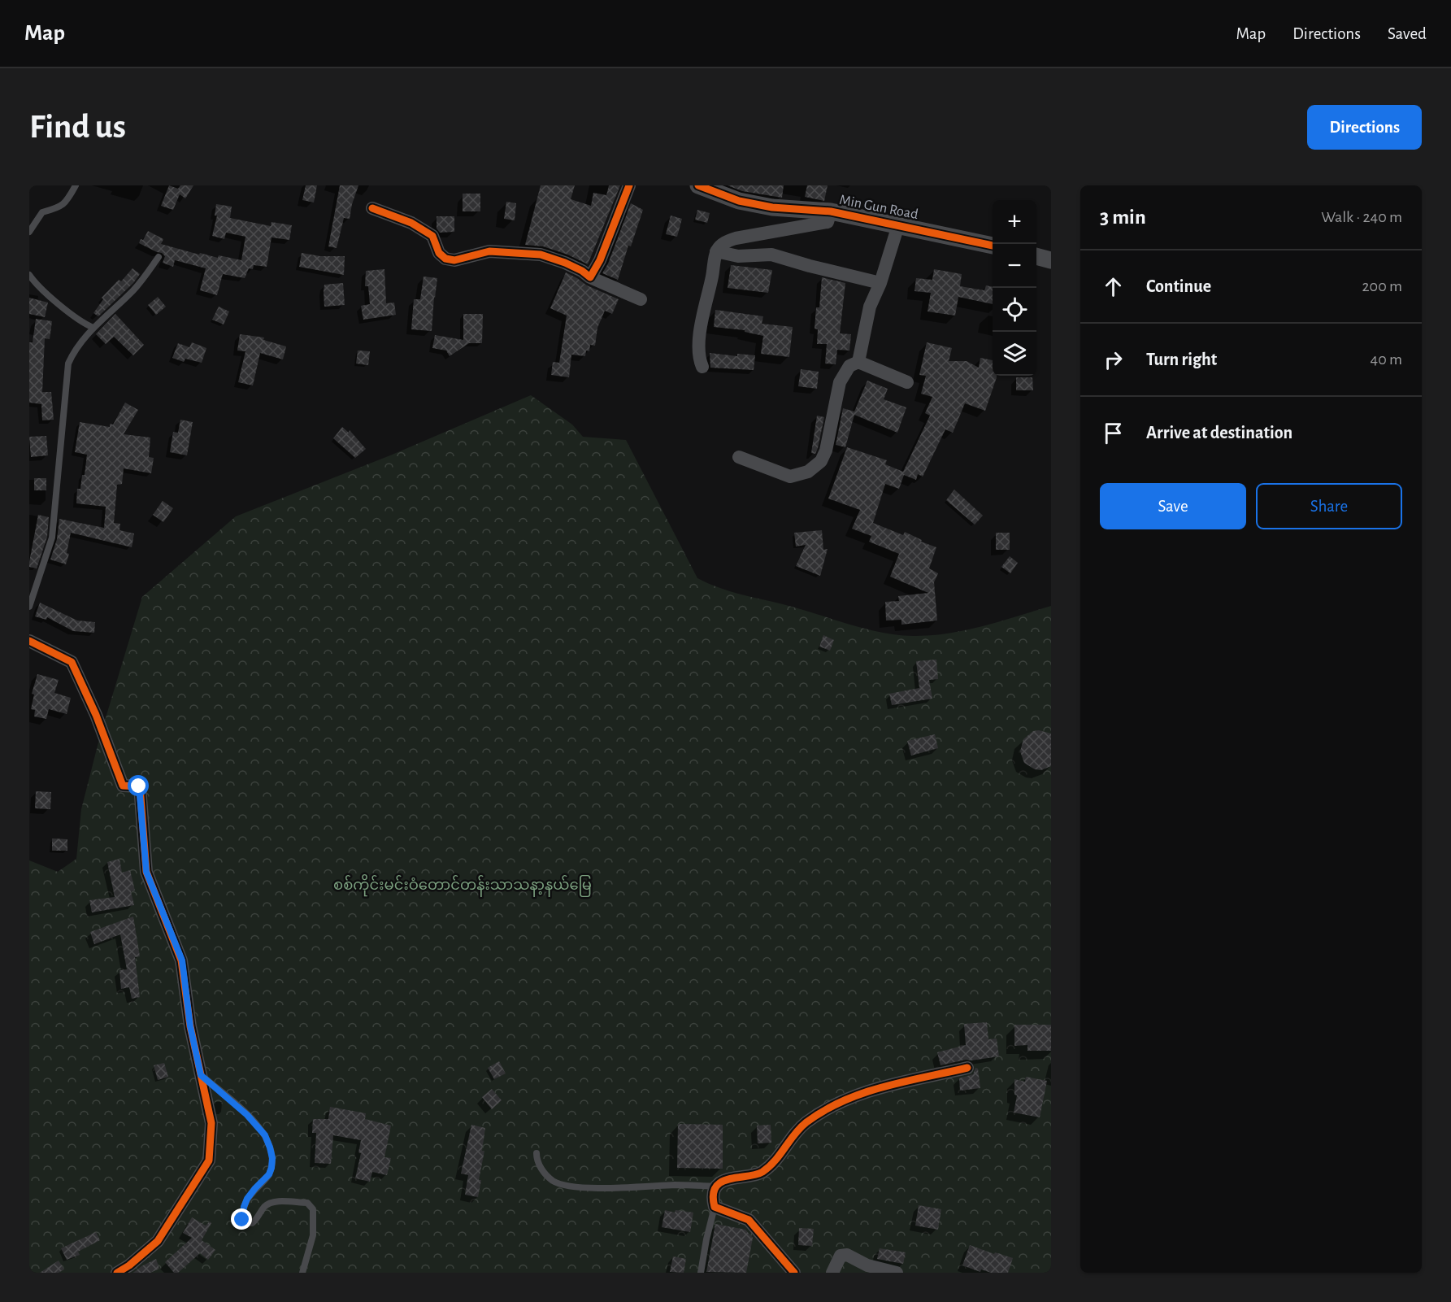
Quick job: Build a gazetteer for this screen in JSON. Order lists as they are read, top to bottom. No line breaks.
{"streets":{"street":["Min Gun Road"]},"parks":["စစ်ကိုင်းမင်းဝံတောင်တန်းသာသနာ့နယ်မြေ"],"page":{"header":"Map","nav":["Map","Directions","Saved"],"buttons":["Directions",["Save","Share"]],"title":"Find us","heading":["3 min","Walk · 240 m"],"map_buttons":["+","−"],"list":[["Continue","200 m"],["Turn right","40 m"],"Arrive at destination"]}}
